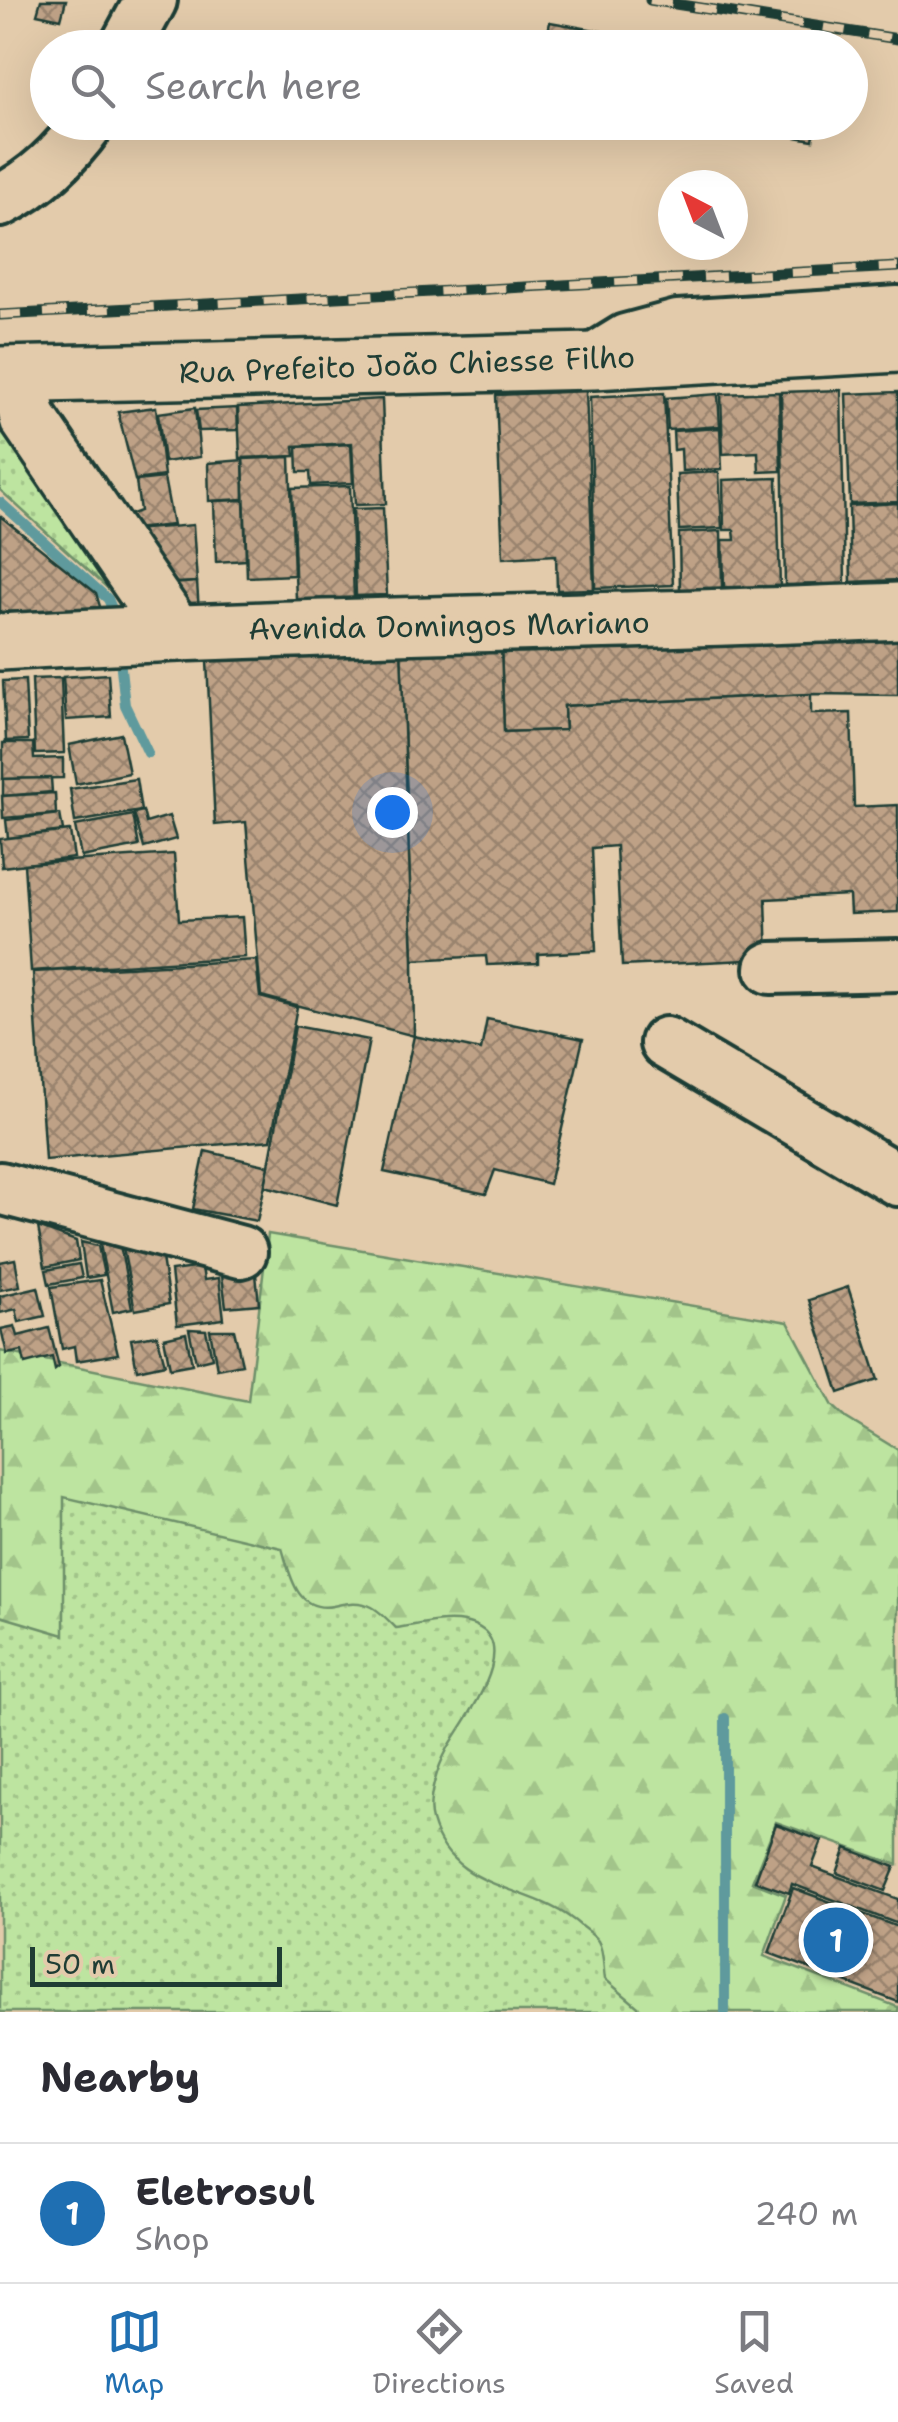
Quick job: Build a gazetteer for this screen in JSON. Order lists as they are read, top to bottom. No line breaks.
{"streets":{"main road":["Rua Prefeito João Chiesse Filho","Avenida Domingos Mariano"]},"scale_bar":"50 m","north":"top left","page":{"search":"Search here","pins":"1","scale":"50 m","heading":"Nearby","list":[{"mark":"1","name":"Eletrosul","note":"Shop","value":"240 m"}],"nav":["Map","Directions","Saved"]}}
